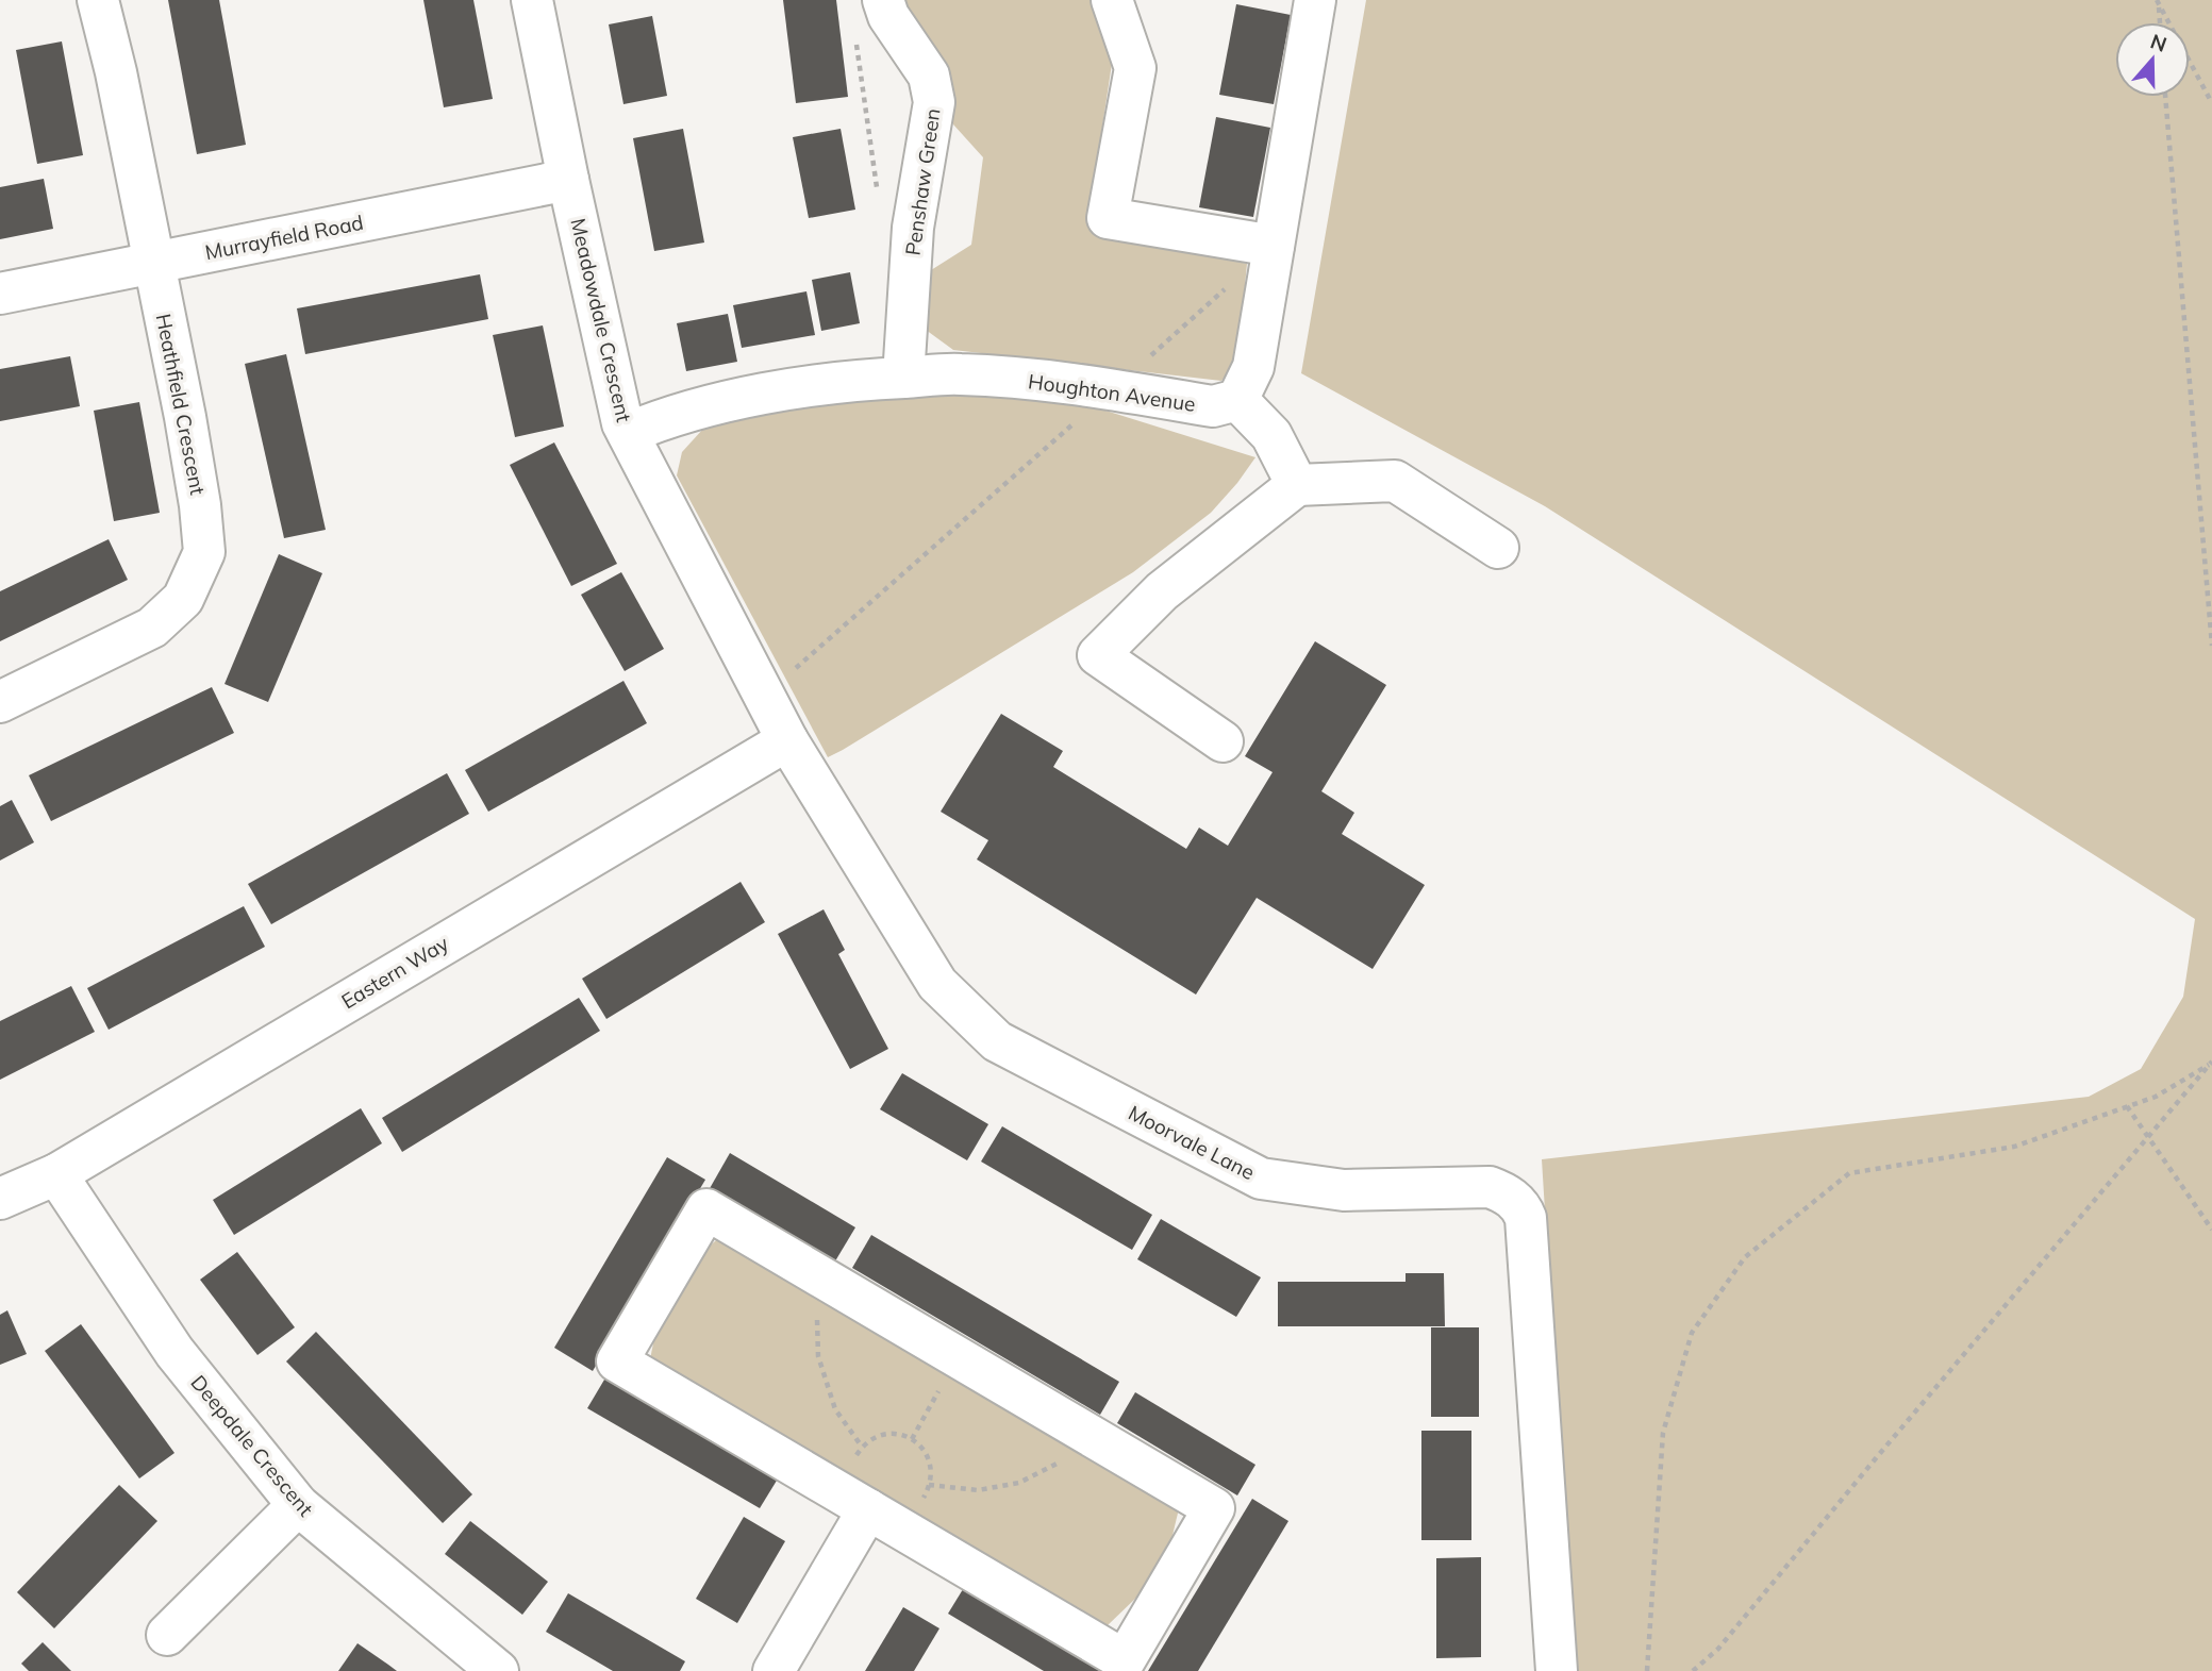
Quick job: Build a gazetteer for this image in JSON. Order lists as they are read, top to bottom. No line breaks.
{"streets":{"street":["Penshaw Green","Murrayfield Road","Meadowdale Crescent","Houghton Avenue","Heathfield Crescent","Eastern Way","Moorvale Lane","Deepdale Crescent"]},"crossings":[["Penshaw Green","Houghton Avenue"],["Murrayfield Road","Meadowdale Crescent"],["Murrayfield Road","Heathfield Crescent"],["Meadowdale Crescent","Houghton Avenue"],["Meadowdale Crescent","Eastern Way"],["Meadowdale Crescent","Moorvale Lane"],["Eastern Way","Moorvale Lane"],["Eastern Way","Deepdale Crescent"]],"north":"top"}
